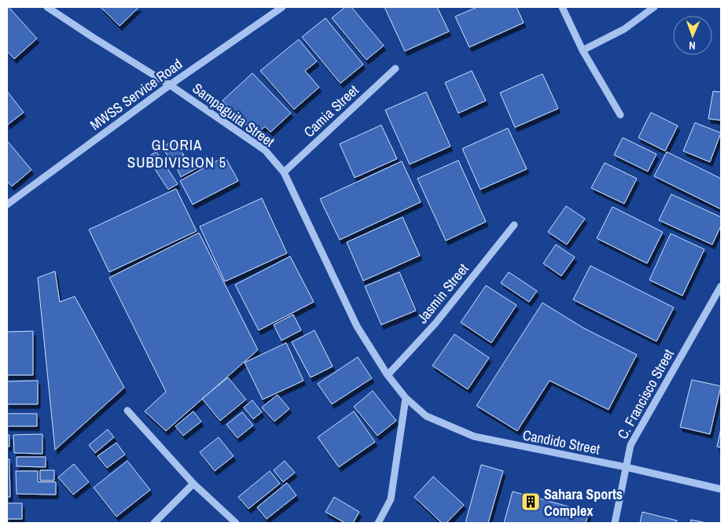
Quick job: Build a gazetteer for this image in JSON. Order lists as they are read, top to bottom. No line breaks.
{"streets":{"street":["MWSS Service Road","Camia Street","Sampaguita Street","Jasmin Street","C. Francisco Street","Candido Street"]},"crossings":[["MWSS Service Road","Sampaguita Street"],["Camia Street","Sampaguita Street"],["Sampaguita Street","Jasmin Street"],["Sampaguita Street","Candido Street"],["C. Francisco Street","Candido Street"]],"districts":["GLORIA SUBDIVISION 5"],"places":{"building":["Sahara Sports Complex"]},"north":"bottom"}
